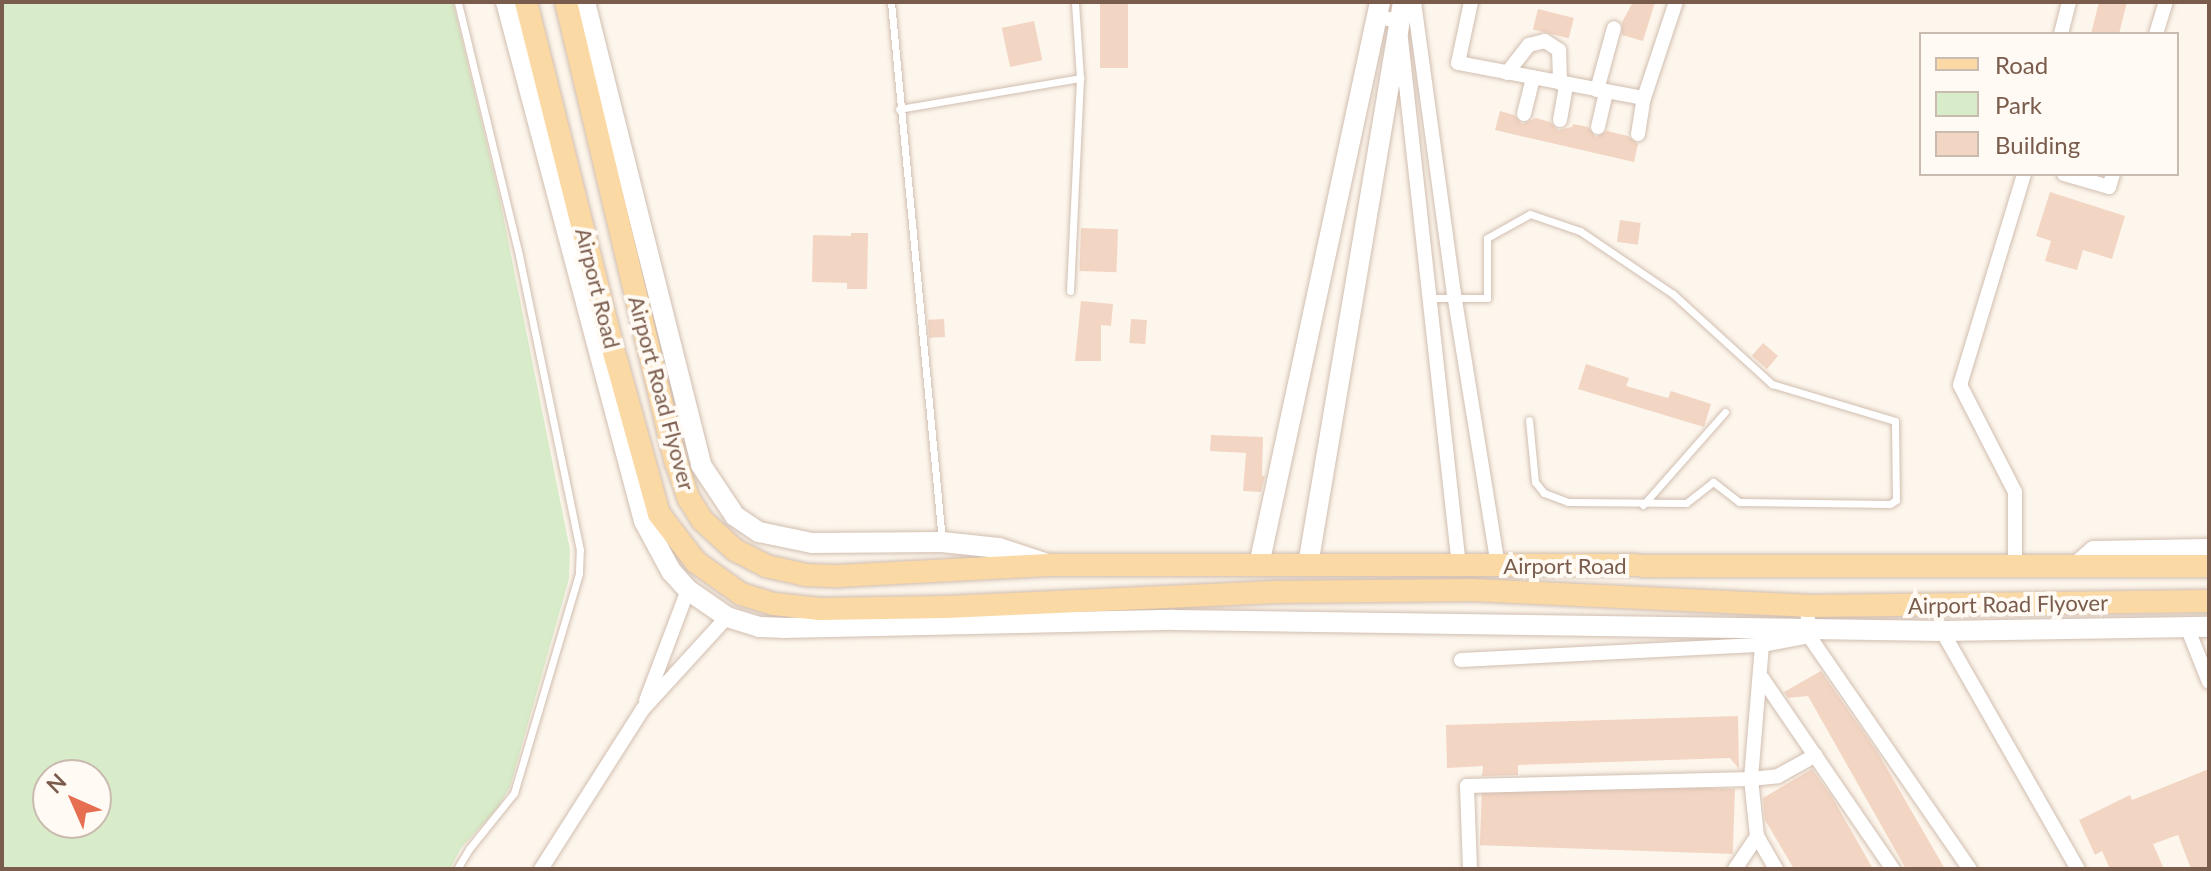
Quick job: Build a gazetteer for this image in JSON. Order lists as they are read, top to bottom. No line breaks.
{"streets":{"main road":["Airport Road","Airport Road Flyover"]},"crossings":[["Airport Road","Airport Road Flyover"]],"legend":["Road","Park","Building"],"north":"top left"}
